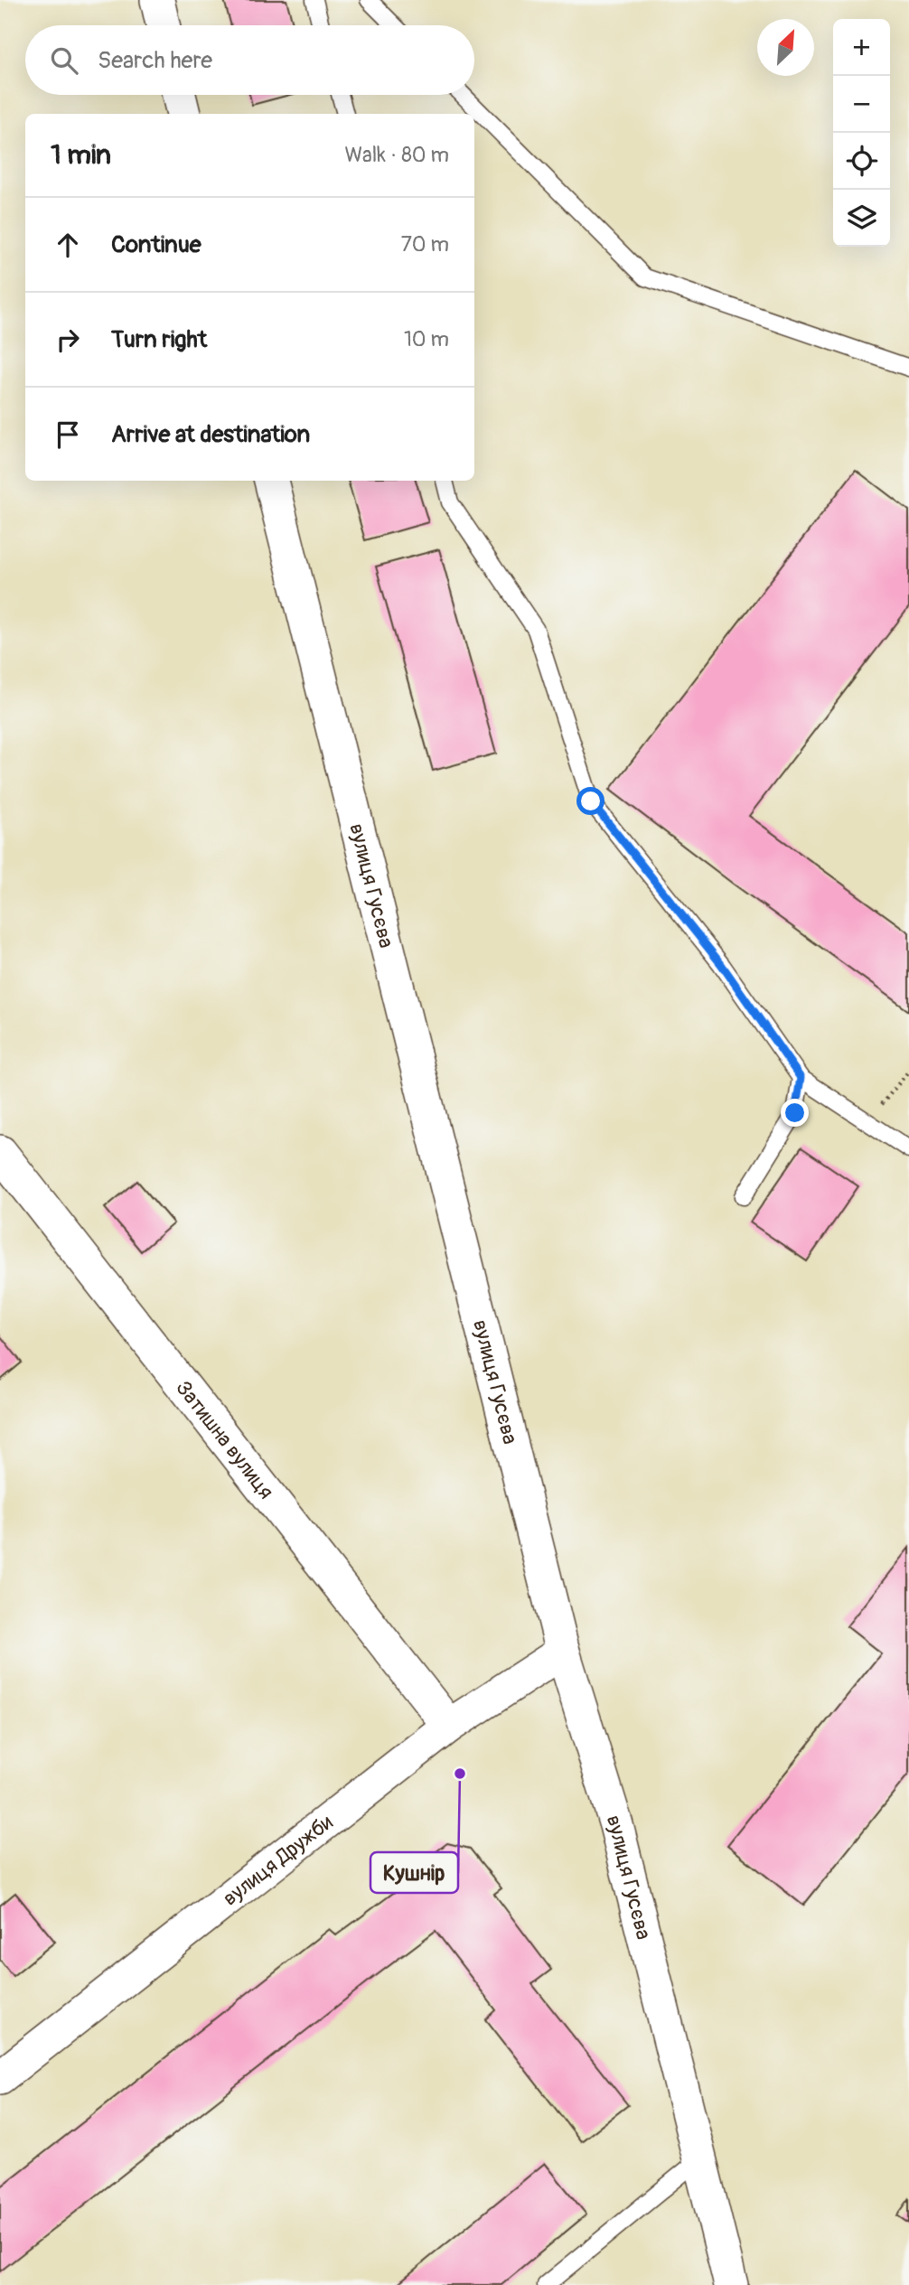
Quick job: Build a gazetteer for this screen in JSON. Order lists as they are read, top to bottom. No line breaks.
{"streets":{"street":["вулиця Гусєва","Затишна вулиця","вулиця Дружби"]},"crossings":[["вулиця Гусєва","вулиця Дружби"],["Затишна вулиця","вулиця Дружби"]],"places":["Кушнір"],"north":"top right","page":{"map_buttons":["+","−"],"search":"Search here","heading":["1 min","Walk · 80 m"],"list":[["Continue","70 m"],["Turn right","10 m"],"Arrive at destination"]}}
